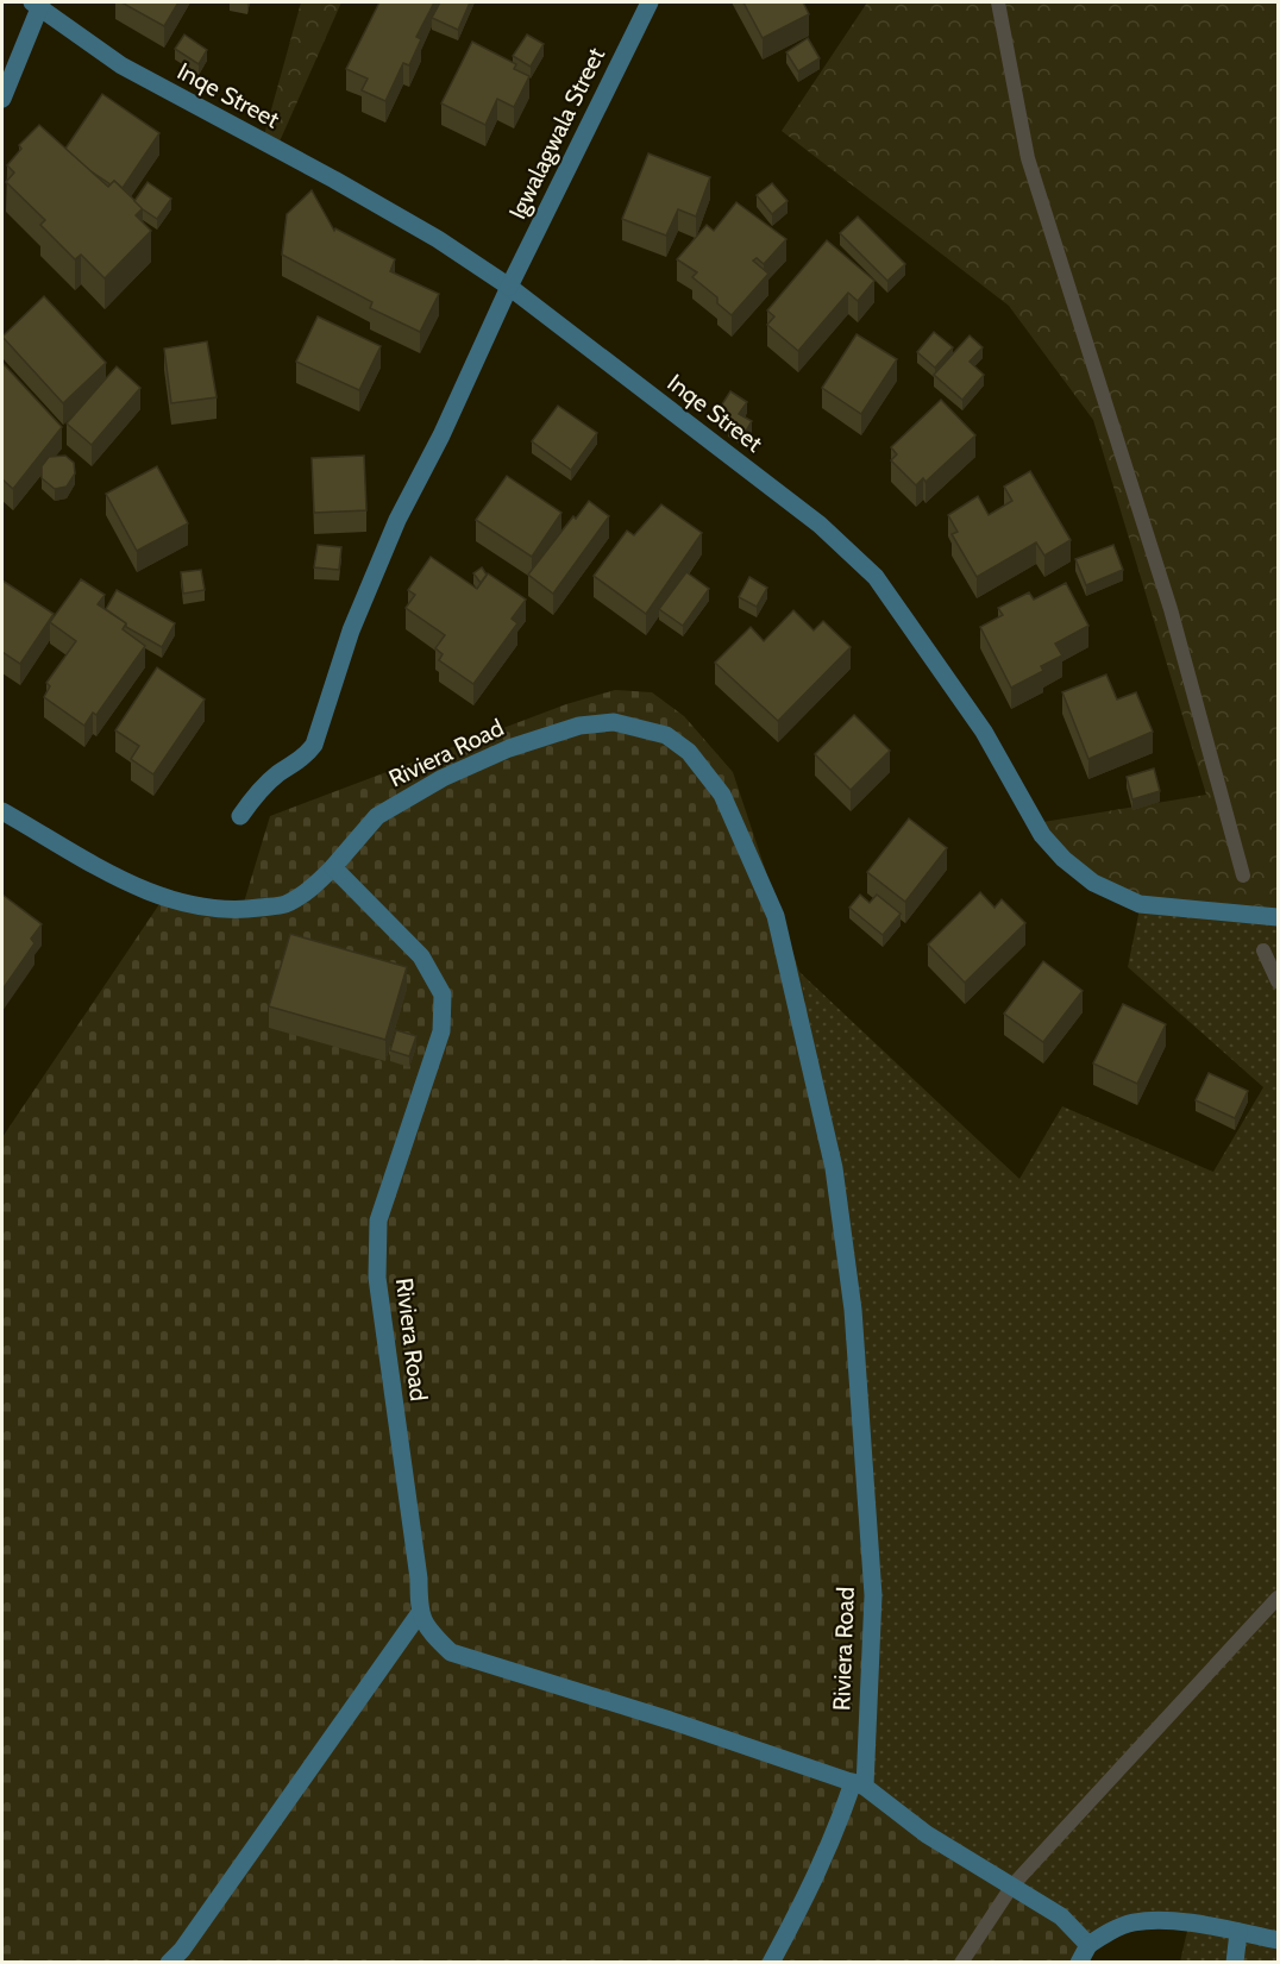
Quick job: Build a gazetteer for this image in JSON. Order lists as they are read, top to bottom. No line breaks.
{"streets":{"street":["Inqe Street","Igwalagwala Street","Riviera Road"]},"crossings":[["Inqe Street","Igwalagwala Street"]]}
